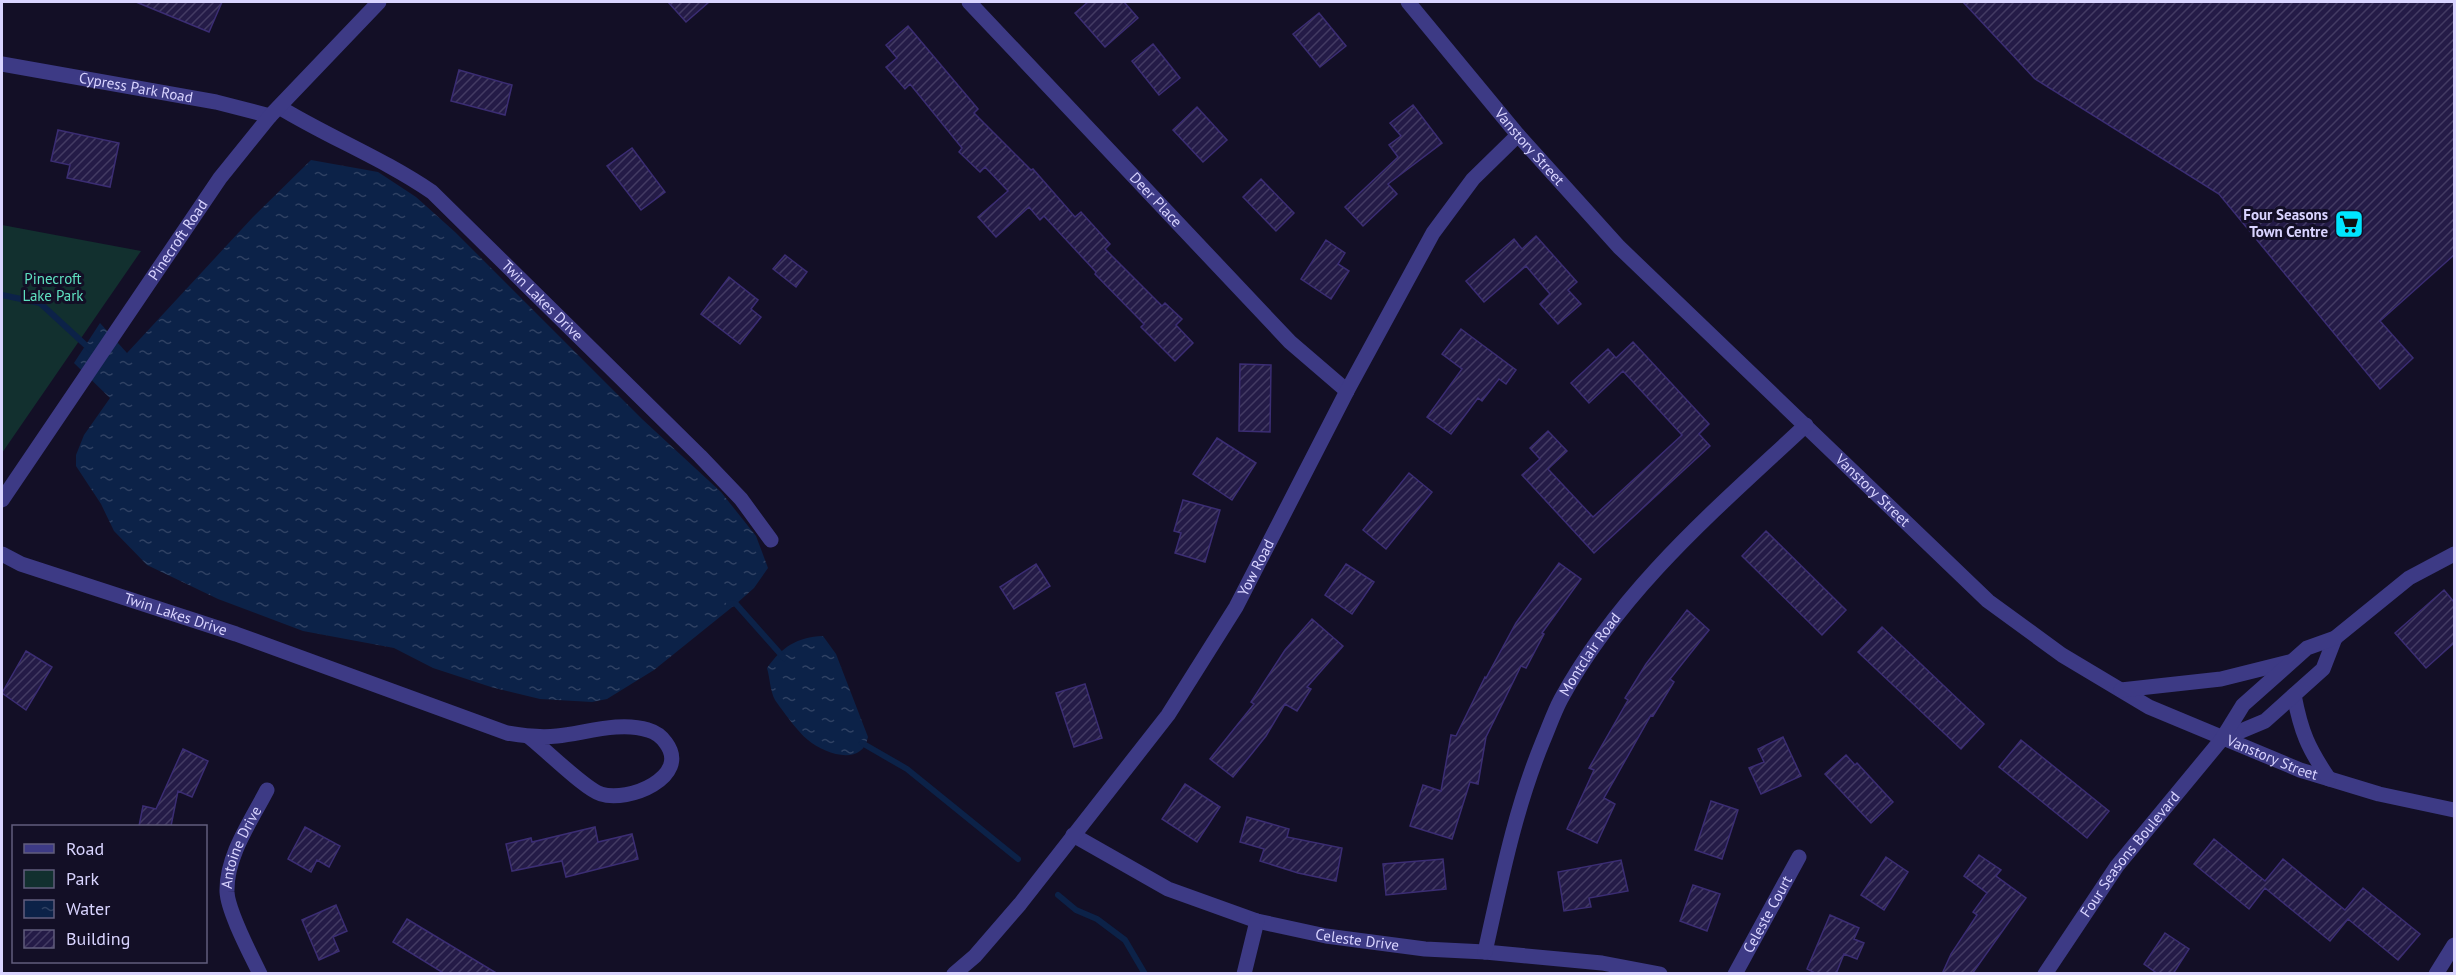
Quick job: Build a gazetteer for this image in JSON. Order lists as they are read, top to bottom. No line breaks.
{"streets":{"street":["Cypress Park Road","Vanstory Street","Deer Place","Pinecroft Road","Twin Lakes Drive","Yow Road","Montclair Road","Antoine Drive","Four Seasons Boulevard","Celeste Court","Celeste Drive"]},"crossings":[["Cypress Park Road","Pinecroft Road"],["Cypress Park Road","Twin Lakes Drive"],["Vanstory Street","Yow Road"],["Vanstory Street","Montclair Road"],["Vanstory Street","Four Seasons Boulevard"],["Deer Place","Yow Road"],["Pinecroft Road","Twin Lakes Drive"],["Yow Road","Celeste Drive"],["Montclair Road","Celeste Drive"]],"parks":["Pinecroft Lake Park"],"places":{"supermarket":["Four Seasons Town Centre"]},"legend":["Road","Park","Water","Building"]}
